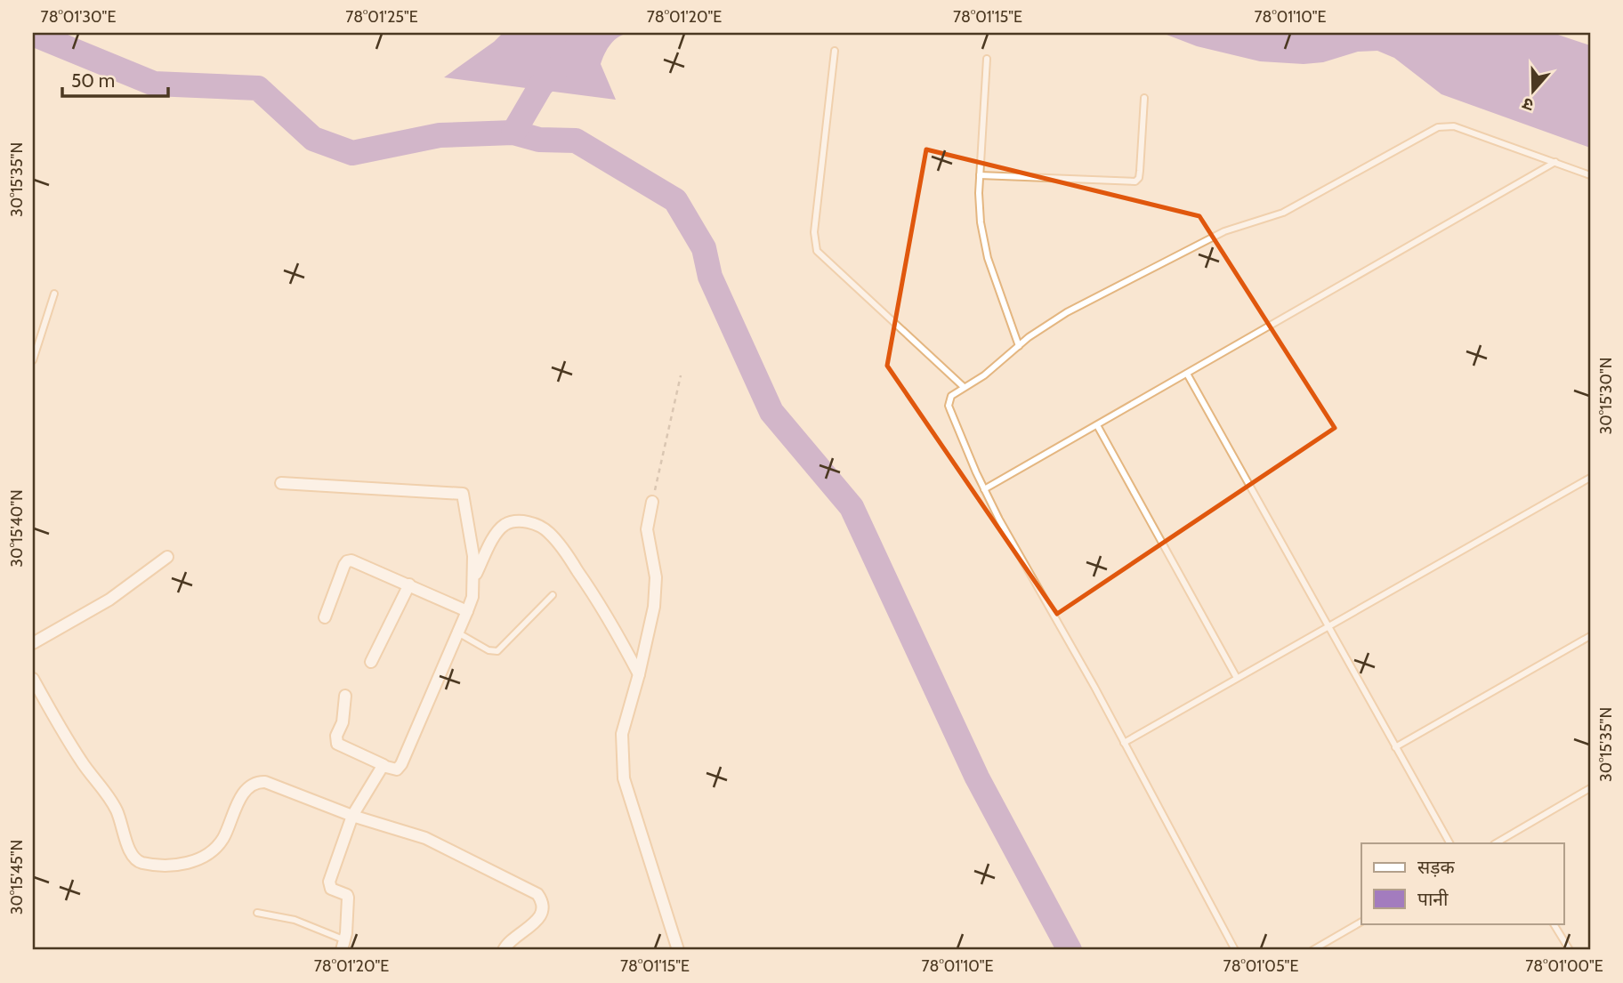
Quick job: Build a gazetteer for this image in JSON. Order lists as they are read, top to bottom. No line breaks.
{"legend":["सड़क","पानी"],"scale_bar":"50 m","north":"bottom","coordinates":["78°01'30\"E","78°01'25\"E","78°01'20\"E","78°01'15\"E","78°01'10\"E","30°15'35\"N","30°15'30\"N","30°15'40\"N","30°15'45\"N","78°01'05\"E","78°01'00\"E"]}
